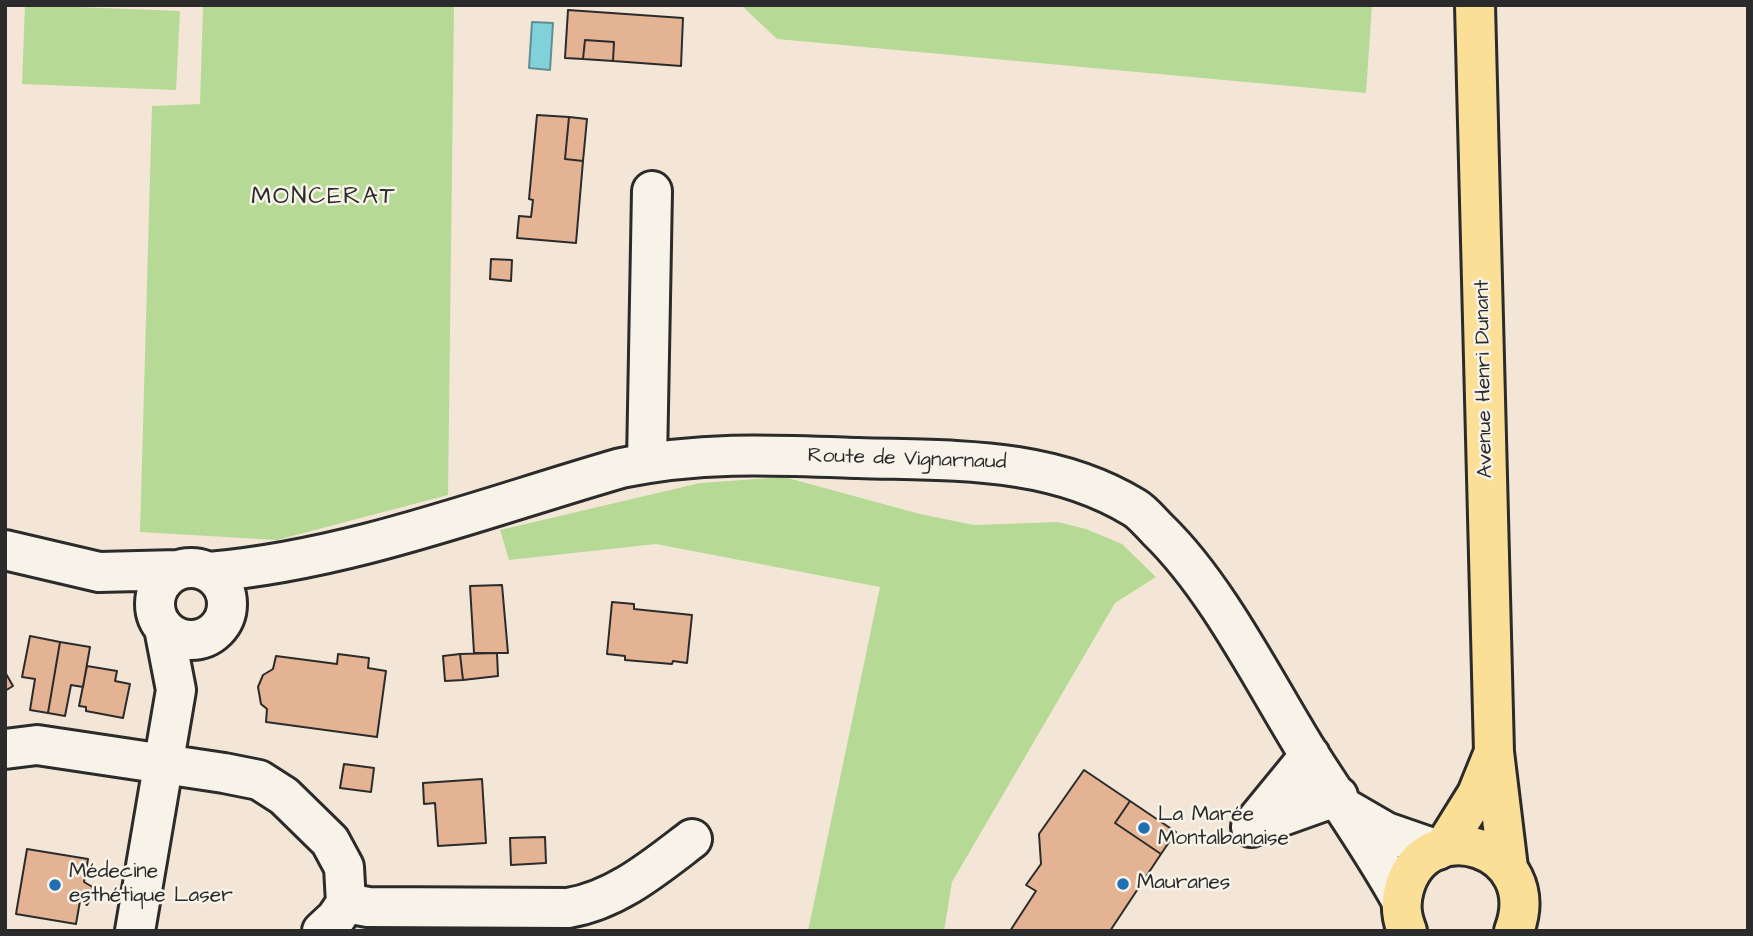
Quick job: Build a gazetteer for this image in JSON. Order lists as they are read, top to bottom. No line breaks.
{"streets":{"main road":["Avenue Henri Dunant"],"street":["Route de Vignarnaud"]},"crossings":[["Avenue Henri Dunant","Route de Vignarnaud"]],"districts":["MONCERAT"],"places":["La Marée Montalbanaise","Mauranes","Médecine esthétique Laser"]}
